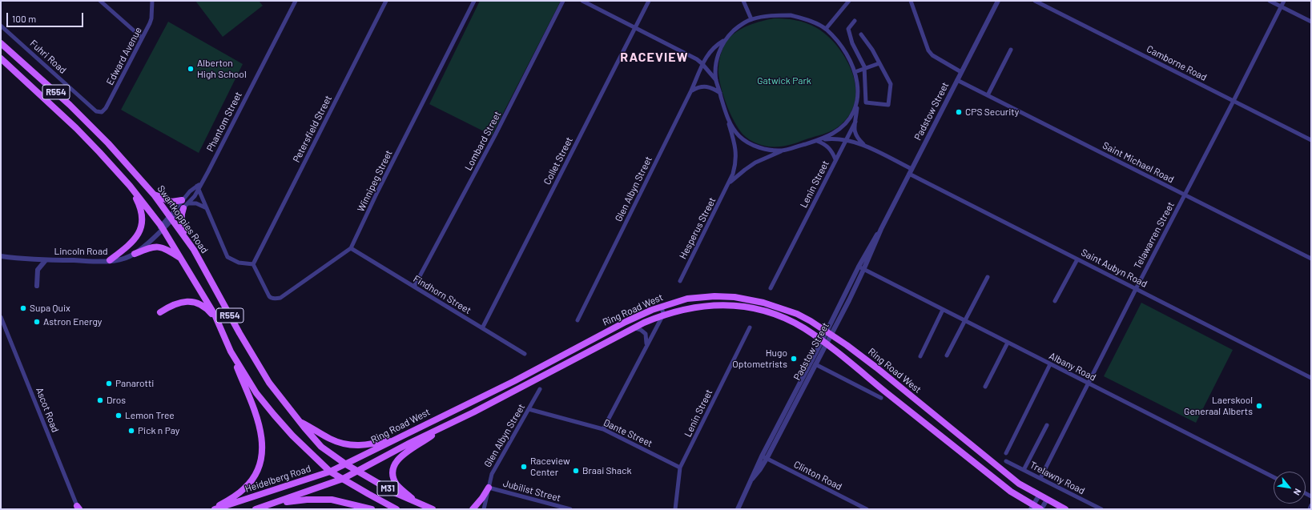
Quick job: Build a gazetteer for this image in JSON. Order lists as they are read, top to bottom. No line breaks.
{"streets":{"main road":["R554","Swartkoppies Road","Ring Road West","Heidelberg Road","M31"],"street":["Edward Avenue","Fuhri Road","Camborne Road","Padstow Street","Phantom Street","Petersfield Street","Lombard Street","Collet Street","Saint Michael Road","Winnipeg Street","Lenin Street","Glen Albyn Street","Hesperus Street","Telawarren Street","Lincoln Road","Saint Aubyn Road","Findhorn Street","Albany Road","Ascot Road","Dante Street","Clinton Road","Trelawny Road","Jubilist Street"]},"crossings":[["Edward Avenue","Fuhri Road"],["Camborne Road","Telawarren Street"],["R554","Phantom Street"],["R554","Heidelberg Road"],["R554","M31"],["Padstow Street","Saint Michael Road"],["Padstow Street","Saint Aubyn Road"],["Padstow Street","Ring Road West"],["Padstow Street","Albany Road"],["Padstow Street","Clinton Road"],["Phantom Street","Swartkoppies Road"],["Phantom Street","Lincoln Road"],["Petersfield Street","Winnipeg Street"],["Lombard Street","Findhorn Street"],["Collet Street","Findhorn Street"],["Saint Michael Road","Telawarren Street"],["Winnipeg Street","Findhorn Street"],["Lenin Street","Dante Street"],["Glen Albyn Street","Dante Street"],["Glen Albyn Street","Jubilist Street"],["Swartkoppies Road","Ring Road West"],["Swartkoppies Road","Heidelberg Road"],["Swartkoppies Road","M31"],["Telawarren Street","Saint Aubyn Road"],["Telawarren Street","Albany Road"],["Telawarren Street","Trelawny Road"],["Ring Road West","Heidelberg Road"],["Ring Road West","M31"]],"districts":["RACEVIEW"],"parks":["Gatwick Park"],"places":["Alberton High School","CPS Security","Supa Quix","Astron Energy","Hugo Optometrists","Panarotti","Dros","Laerskool Generaal Alberts","Lemon Tree","Pick n Pay","Raceview Center","Braai Shack"],"scale_bar":"100 m","north":"bottom right"}
